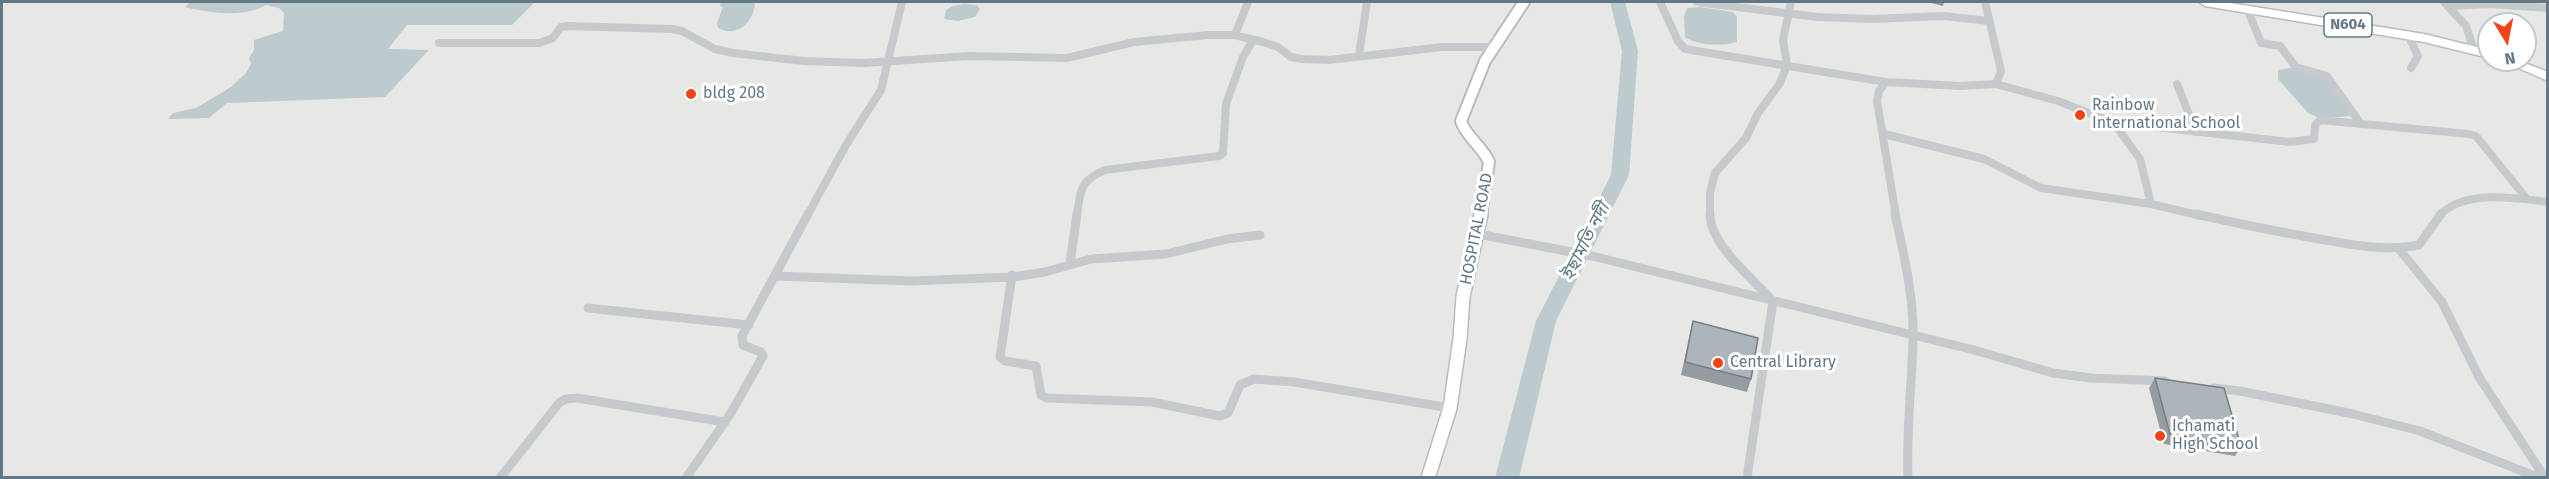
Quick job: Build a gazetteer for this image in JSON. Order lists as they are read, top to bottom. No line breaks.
{"streets":{"highway":["N604"],"main road":["HOSPITAL ROAD"]},"water":["ইছামতি নদী"],"places":["bldg 208","Rainbow International School","Central Library","Ichamati High School"],"north":"bottom"}
